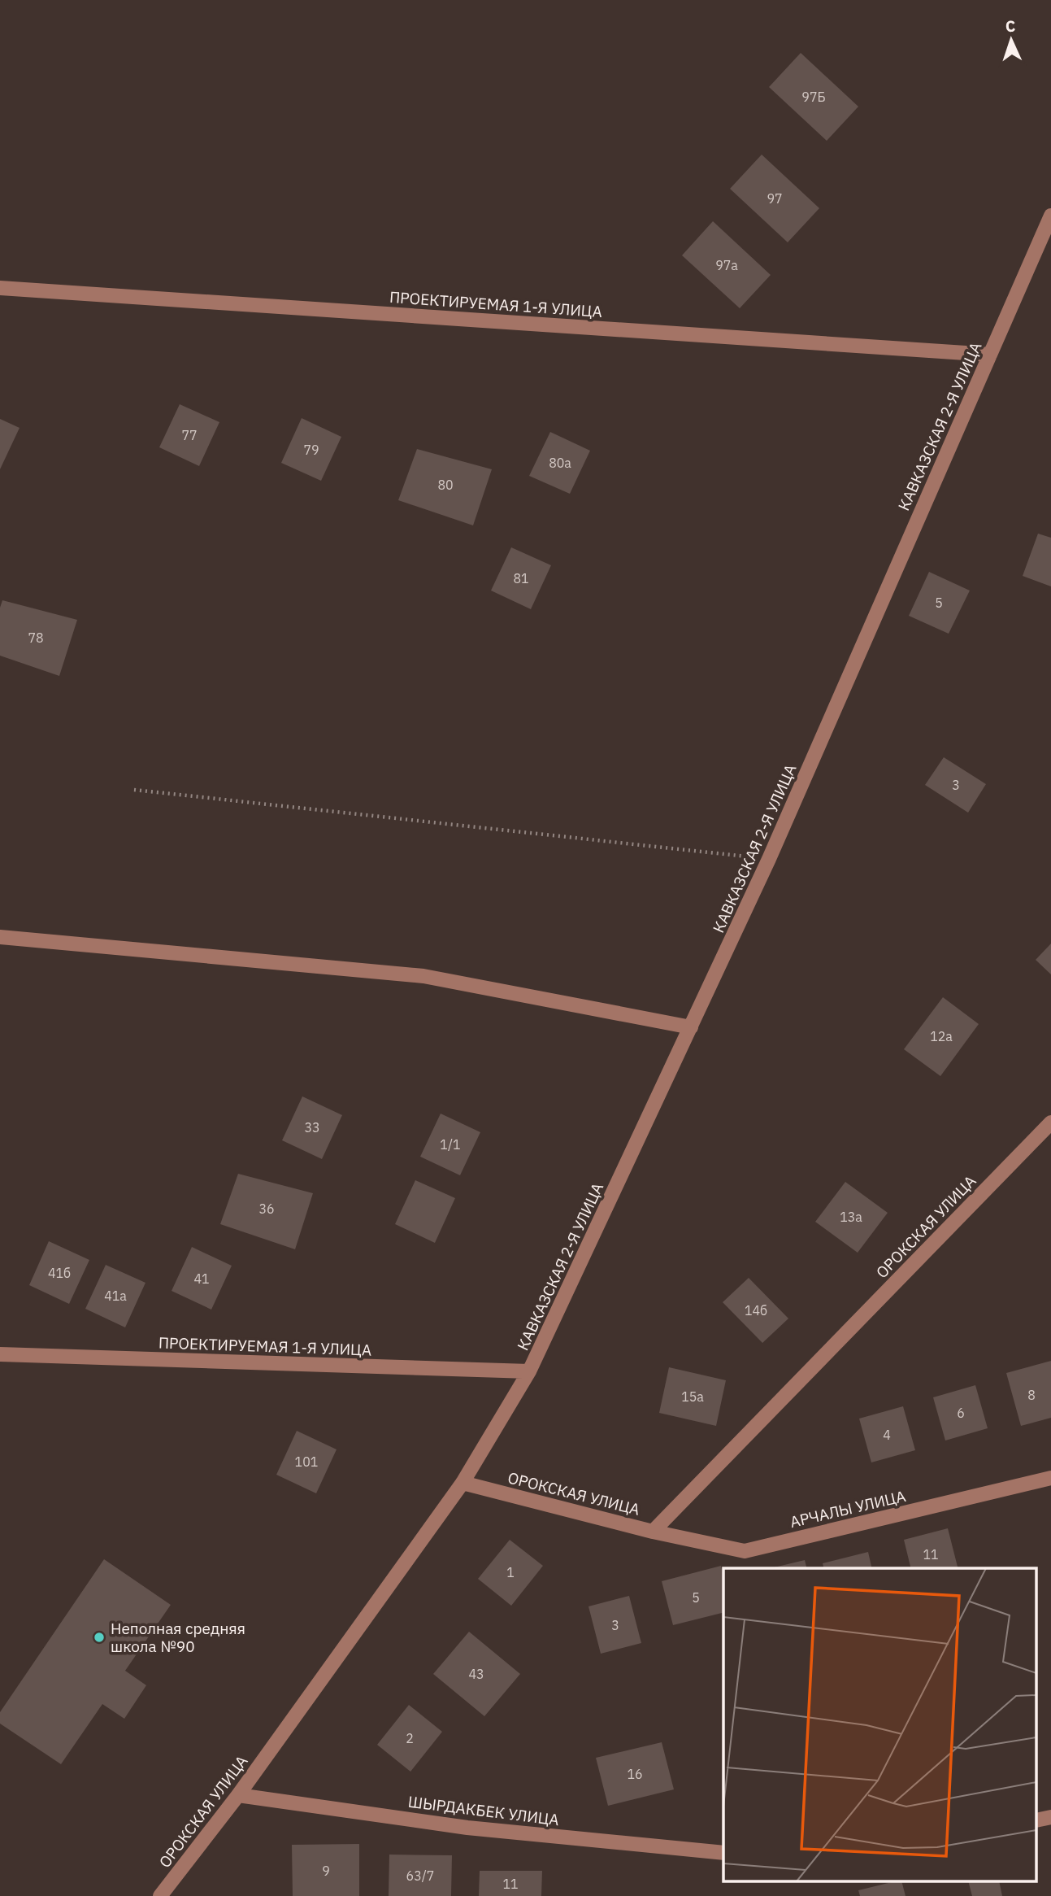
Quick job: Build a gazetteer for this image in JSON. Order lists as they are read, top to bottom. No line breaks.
{"streets":{"street":["ПРОЕКТИРУЕМАЯ 1-Я УЛИЦА","КАВКАЗСКАЯ 2-Я УЛИЦА","ОРОКСКАЯ УЛИЦА","АРЧАЛЫ УЛИЦА","ШЫРДАКБЕК УЛИЦА"]},"crossings":[["ПРОЕКТИРУЕМАЯ 1-Я УЛИЦА","КАВКАЗСКАЯ 2-Я УЛИЦА"],["КАВКАЗСКАЯ 2-Я УЛИЦА","ОРОКСКАЯ УЛИЦА"],["ОРОКСКАЯ УЛИЦА","АРЧАЛЫ УЛИЦА"],["ОРОКСКАЯ УЛИЦА","ШЫРДАКБЕК УЛИЦА"]],"places":["Неполная средняя школа №90"],"house_numbers":["97Б","97","97а","77","79","80а","80","81","5","78","3","12а","33","1/1","36","13а","41б","41","41а","14б","8","15а","6","4","101","11","1","5","3","43","2","16","9","63/7","11"],"north":"top"}
